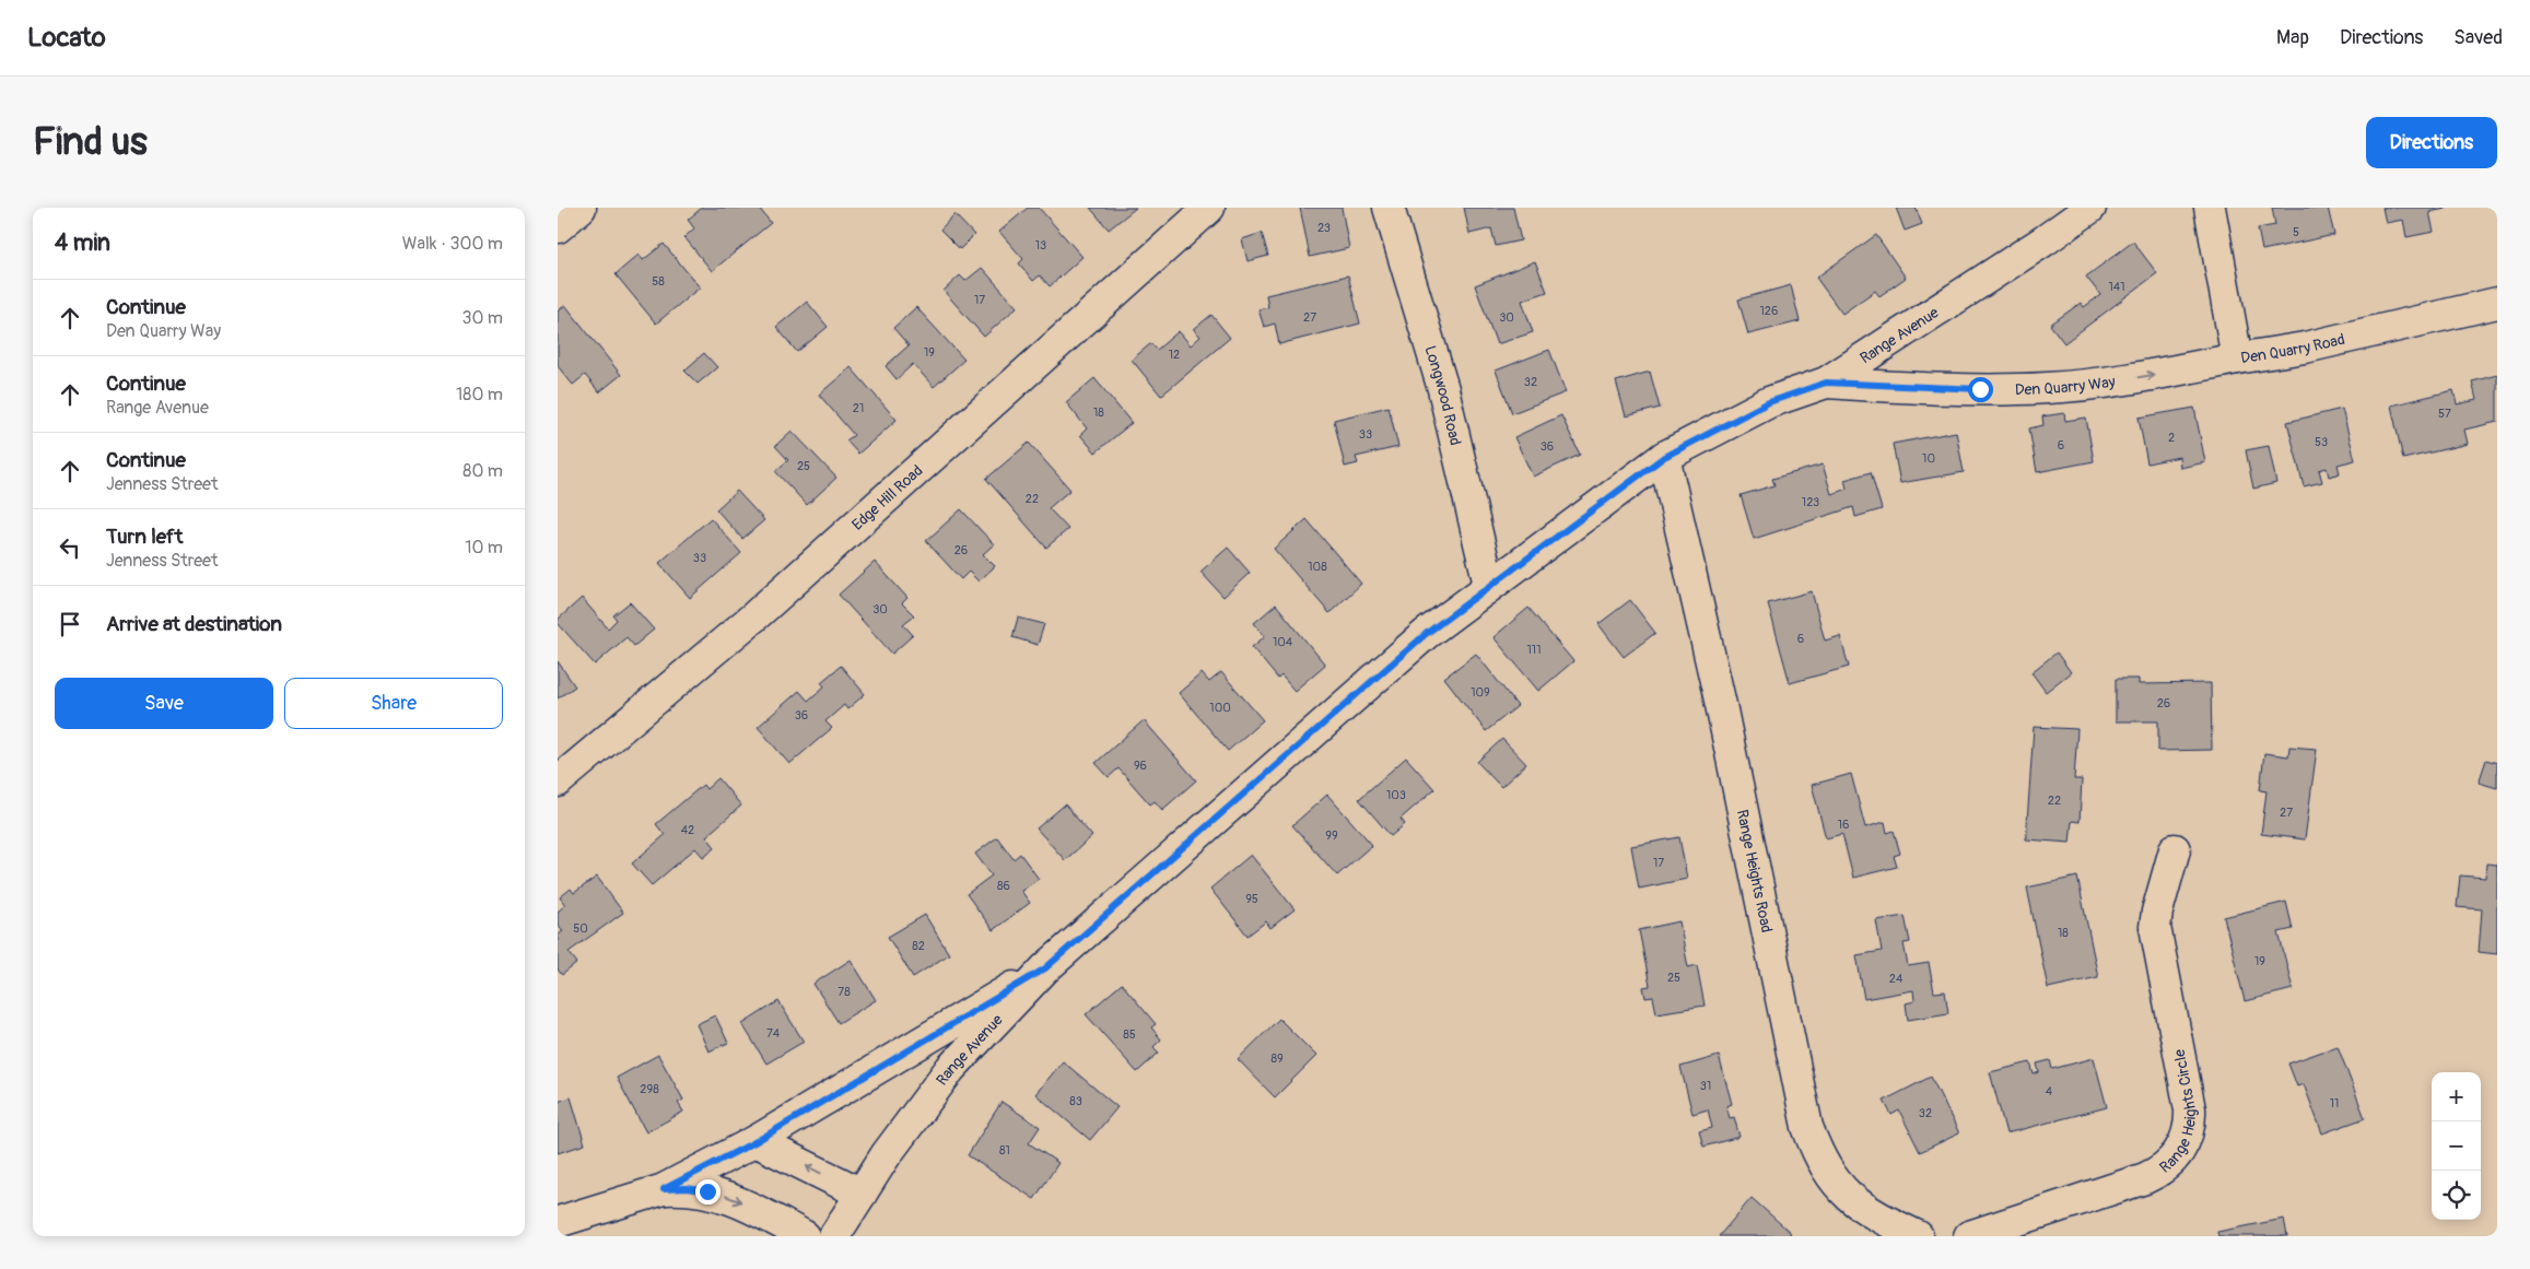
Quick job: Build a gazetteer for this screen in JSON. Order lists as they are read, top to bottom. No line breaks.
{"streets":{"street":["Range Avenue","Den Quarry Road","Den Quarry Way","Longwood Road","Edge Hill Road","Range Heights Road","Range Heights Circle"]},"crossings":[["Range Avenue","Den Quarry Way"],["Range Avenue","Longwood Road"],["Range Avenue","Range Heights Road"],["Den Quarry Road","Den Quarry Way"]],"one_way":["Den Quarry Way"],"house_numbers":["23","5","13","58","141","17","126","27","30","19","12","32","21","18","57","33","2","53","6","36","10","25","22","123","26","33","108","30","6","104","111","109","26","100","36","96","103","22","27","16","42","99","17","86","95","50","18","82","19","25","24","78","74","85","89","31","298","4","83","11","32","81"],"page":{"header":"Locato","nav":["Map","Directions","Saved"],"buttons":["Directions",["Save","Share"]],"title":"Find us","heading":["4 min","Walk · 300 m"],"list":[["Continue","Den Quarry Way","30 m"],["Continue","Range Avenue","180 m"],["Continue","Jenness Street","80 m"],["Turn left","Jenness Street","10 m"],"Arrive at destination"],"map_buttons":["+","−"]}}
